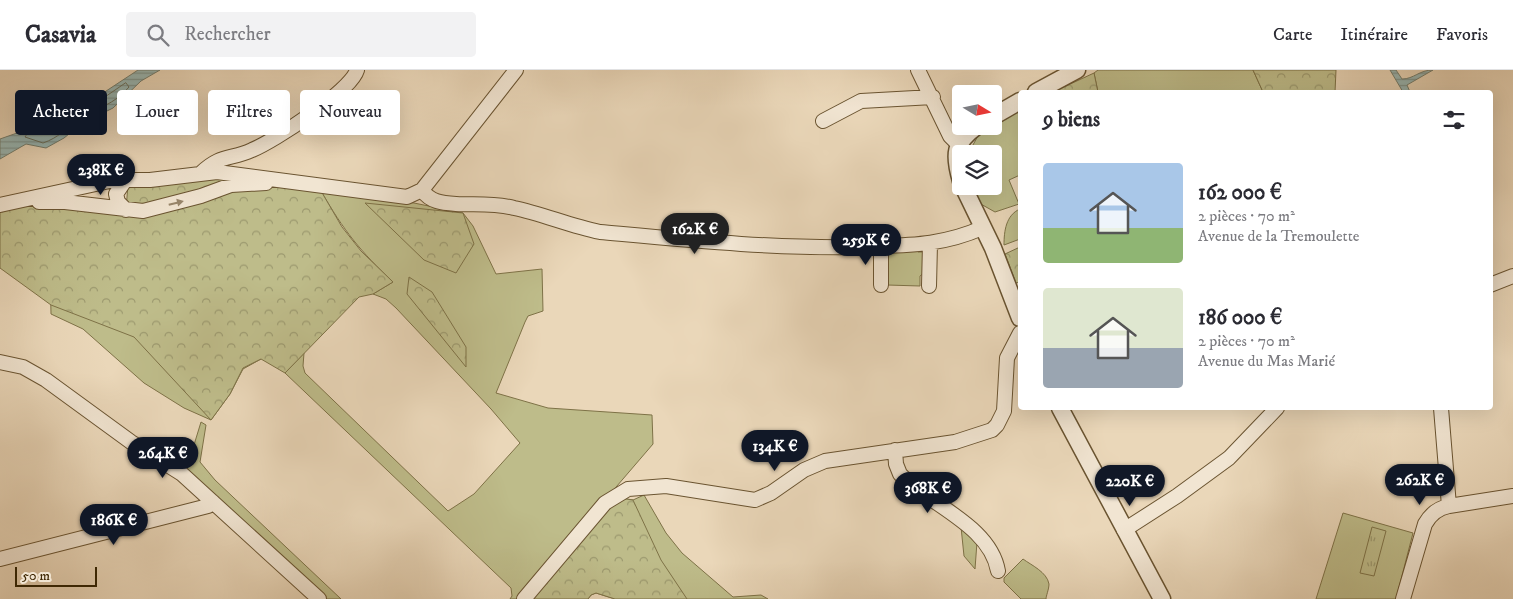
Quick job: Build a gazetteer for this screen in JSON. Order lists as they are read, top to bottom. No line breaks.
{"scale_bar":"50 m","north":"right","page":{"header":"Casavia","search":"Rechercher","nav":["Carte","Itinéraire","Favoris"],"chip":["Acheter","Louer","Filtres","Nouveau"],"heading":"9 biens","list":[{"name":"162 000 €","note":"2 pièces · 70 m² · Avenue de la Tremoulette"},{"name":"186 000 €","note":"2 pièces · 70 m² · Avenue du Mas Marié"}],"price":["238K €","162K €","259K €","134K €","264K €","262K €","220K €","368K €","186K €"],"scale":"50 m"}}
